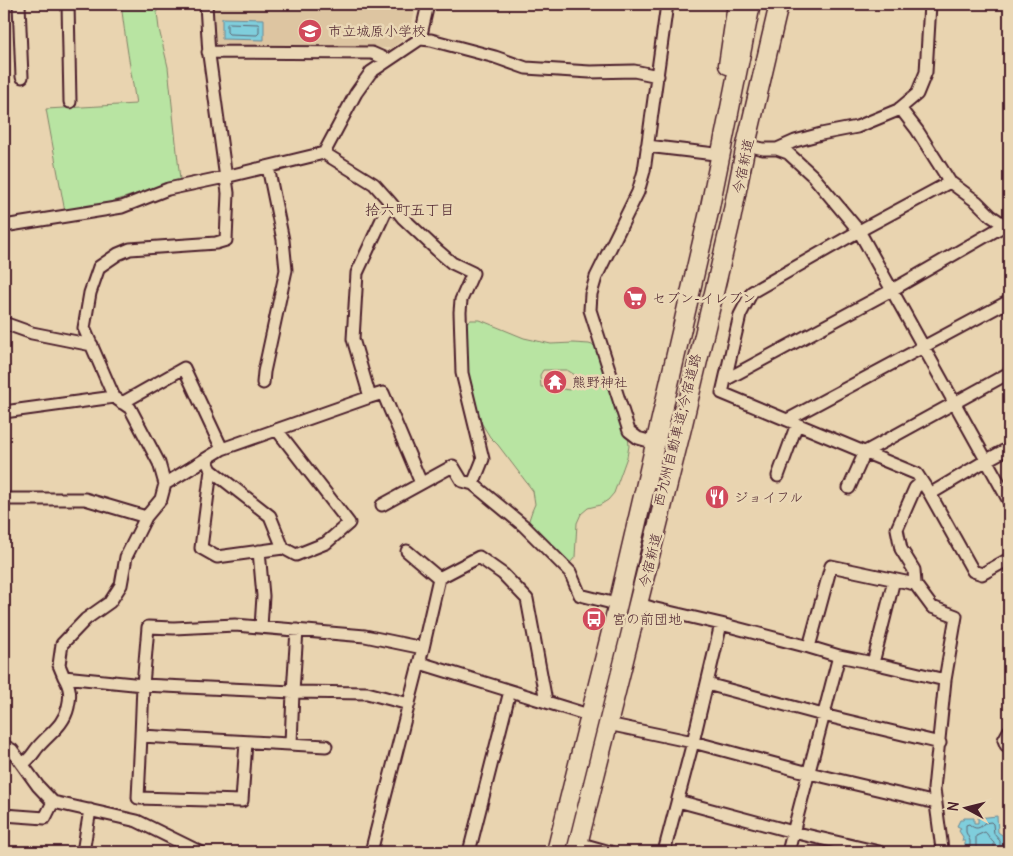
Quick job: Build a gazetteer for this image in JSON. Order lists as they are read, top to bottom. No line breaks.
{"streets":{"highway":["今宿新道","西九州自動車道;今宿道路"]},"crossings":[["今宿新道","西九州自動車道;今宿道路"]],"districts":["拾六町五丁目"],"places":{"school or university":["市立城原小学校"],"supermarket":["セブン-イレブン"],"temple":["熊野神社"],"restaurant":["ジョイフル"],"bus stop":["宮の前団地"]},"north":"left"}
